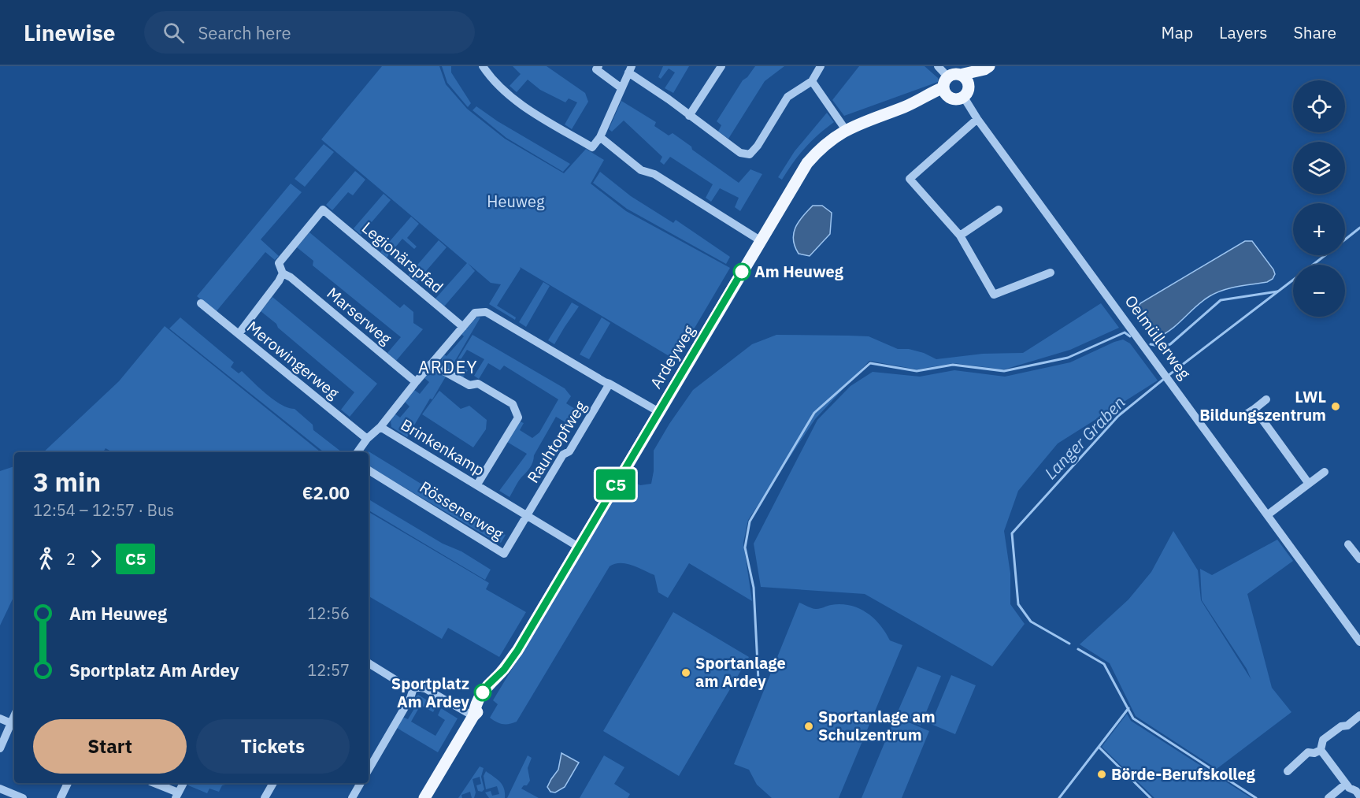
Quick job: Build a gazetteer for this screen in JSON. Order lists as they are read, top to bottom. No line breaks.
{"streets":{"main road":["Oelmüllerweg","Ardeyweg"],"street":["Legionärspfad","Marserweg","Merowingerweg","Rauhtopfweg","Brinkenkamp","Rössenerweg"]},"crossings":[["Legionärspfad","Marserweg"],["Legionärspfad","Brinkenkamp"],["Marserweg","Brinkenkamp"],["Oelmüllerweg","Ardeyweg"],["Ardeyweg","Brinkenkamp"],["Rauhtopfweg","Brinkenkamp"],["Rauhtopfweg","Rössenerweg"],["Brinkenkamp","Rössenerweg"]],"districts":["ARDEY"],"water":["Langer Graben"],"parks":["Heuweg"],"places":["Am Heuweg","LWL Bildungszentrum","Sportanlage am Ardey","Sportplatz Am Ardey","Sportanlage am Schulzentrum","Börde-Berufskolleg"],"lines":["bus line C5"],"page":{"header":"Linewise","search":"Search here","nav":["Map","Layers","Share"],"on_map":"C5","map_buttons":["+","−"],"heading":["3 min","12:54 – 12:57 · Bus","€2.00"],"legs":["2","C5"],"list":[{"name":"Am Heuweg","value":"12:56"},{"name":"Sportplatz Am Ardey","value":"12:57"}],"buttons":["Start","Tickets"]}}
